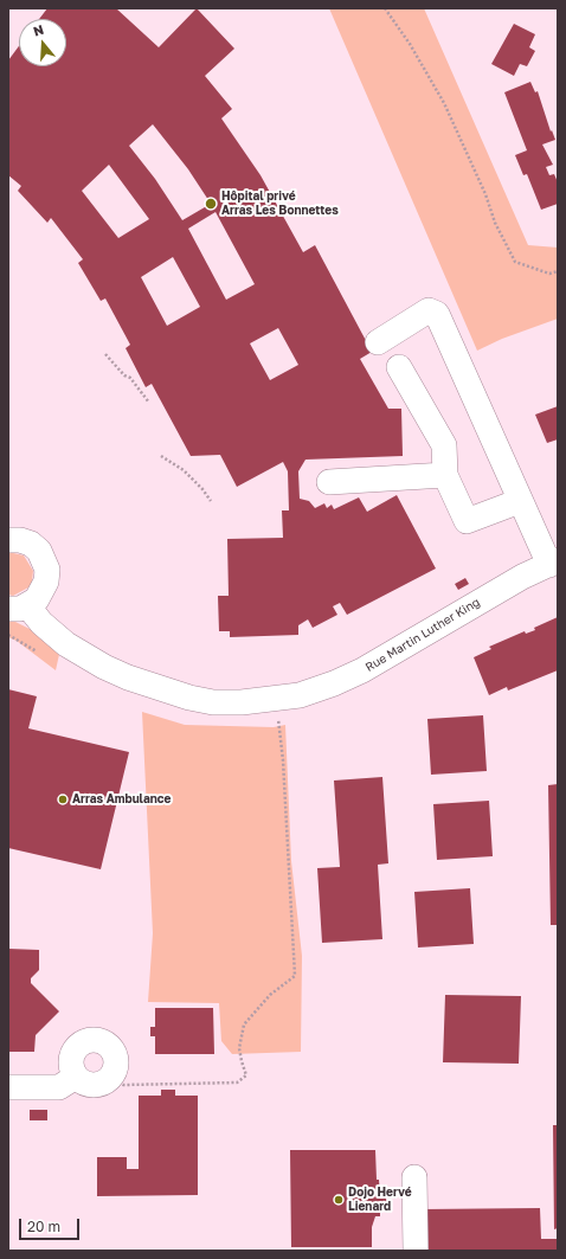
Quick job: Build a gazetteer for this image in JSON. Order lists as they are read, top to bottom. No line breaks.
{"streets":{"street":["Rue Martin Luther King"]},"places":["Hôpital privé Arras Les Bonnettes","Arras Ambulance","Dojo Hervé Lienard"],"scale_bar":"20 m","north":"top"}
